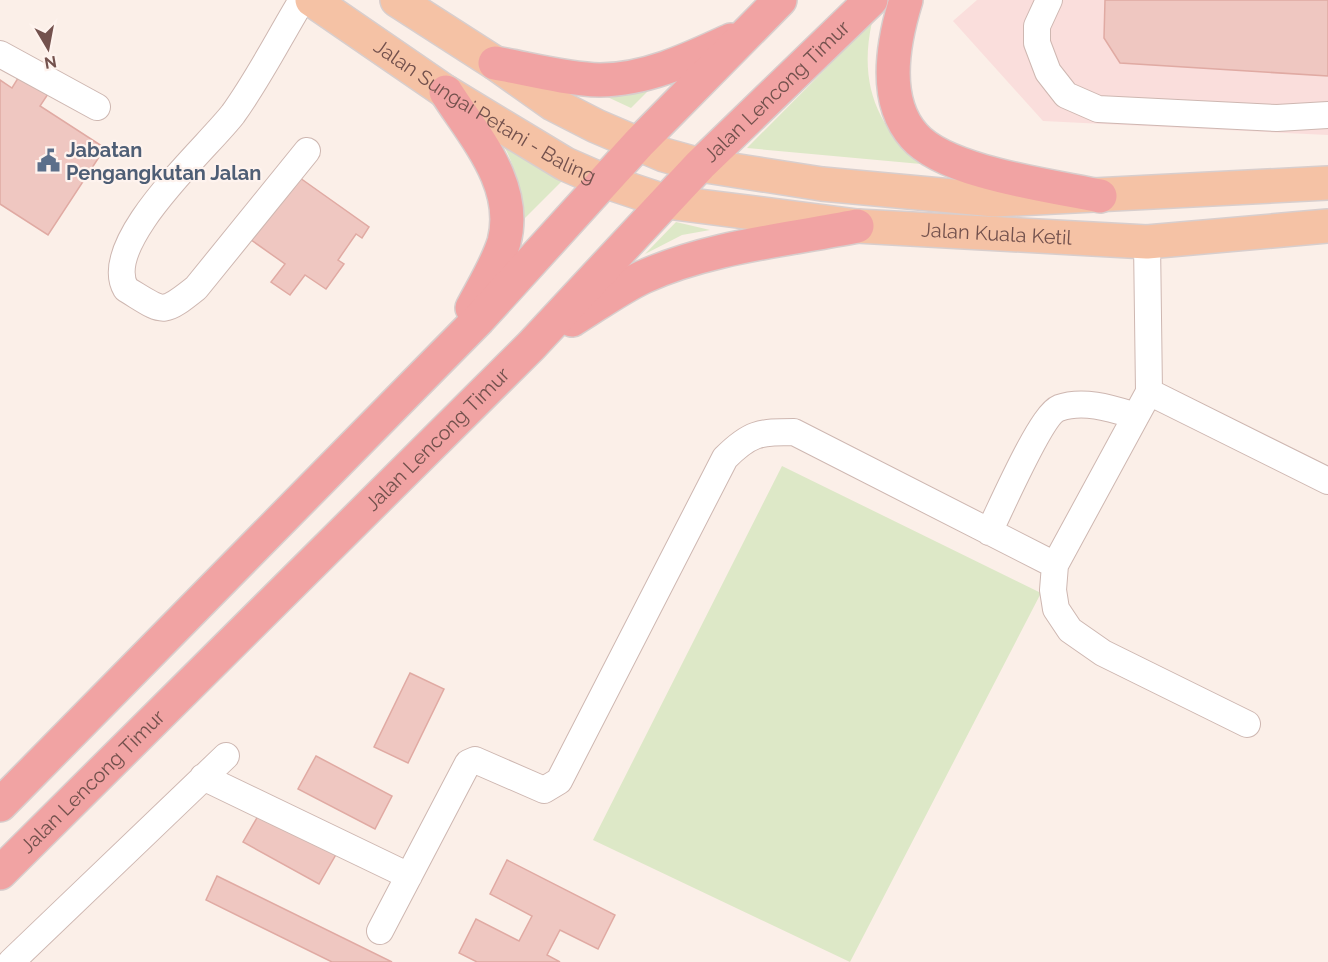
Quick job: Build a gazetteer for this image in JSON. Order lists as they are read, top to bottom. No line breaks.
{"streets":{"highway":["Jalan Lencong Timur"],"main road":["Jalan Sungai Petani - Baling","Jalan Kuala Ketil"]},"crossings":[["Jalan Lencong Timur","Jalan Sungai Petani - Baling"],["Jalan Lencong Timur","Jalan Kuala Ketil"],["Jalan Sungai Petani - Baling","Jalan Kuala Ketil"]],"places":{"public building":["Jabatan Pengangkutan Jalan"]},"north":"bottom"}
